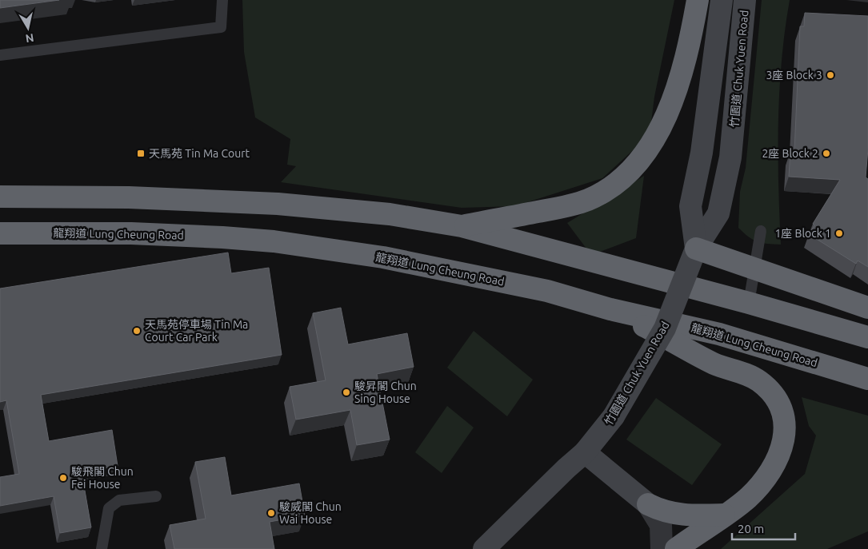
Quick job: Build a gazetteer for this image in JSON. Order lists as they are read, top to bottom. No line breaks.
{"streets":{"highway":["龍翔道 Lung Cheung Road"],"main road":["竹園道 Chuk Yuen Road"]},"places":{"other":["3座 Block 3","2座 Block 2","1座 Block 1","天馬苑停車場 Tin Ma Court Car Park","駿昇閣 Chun Sing House","駿飛閣 Chun Fei House","駿威閣 Chun Wai House"],"transit":["天馬苑 Tin Ma Court"]},"scale_bar":"20 m","north":"bottom"}
